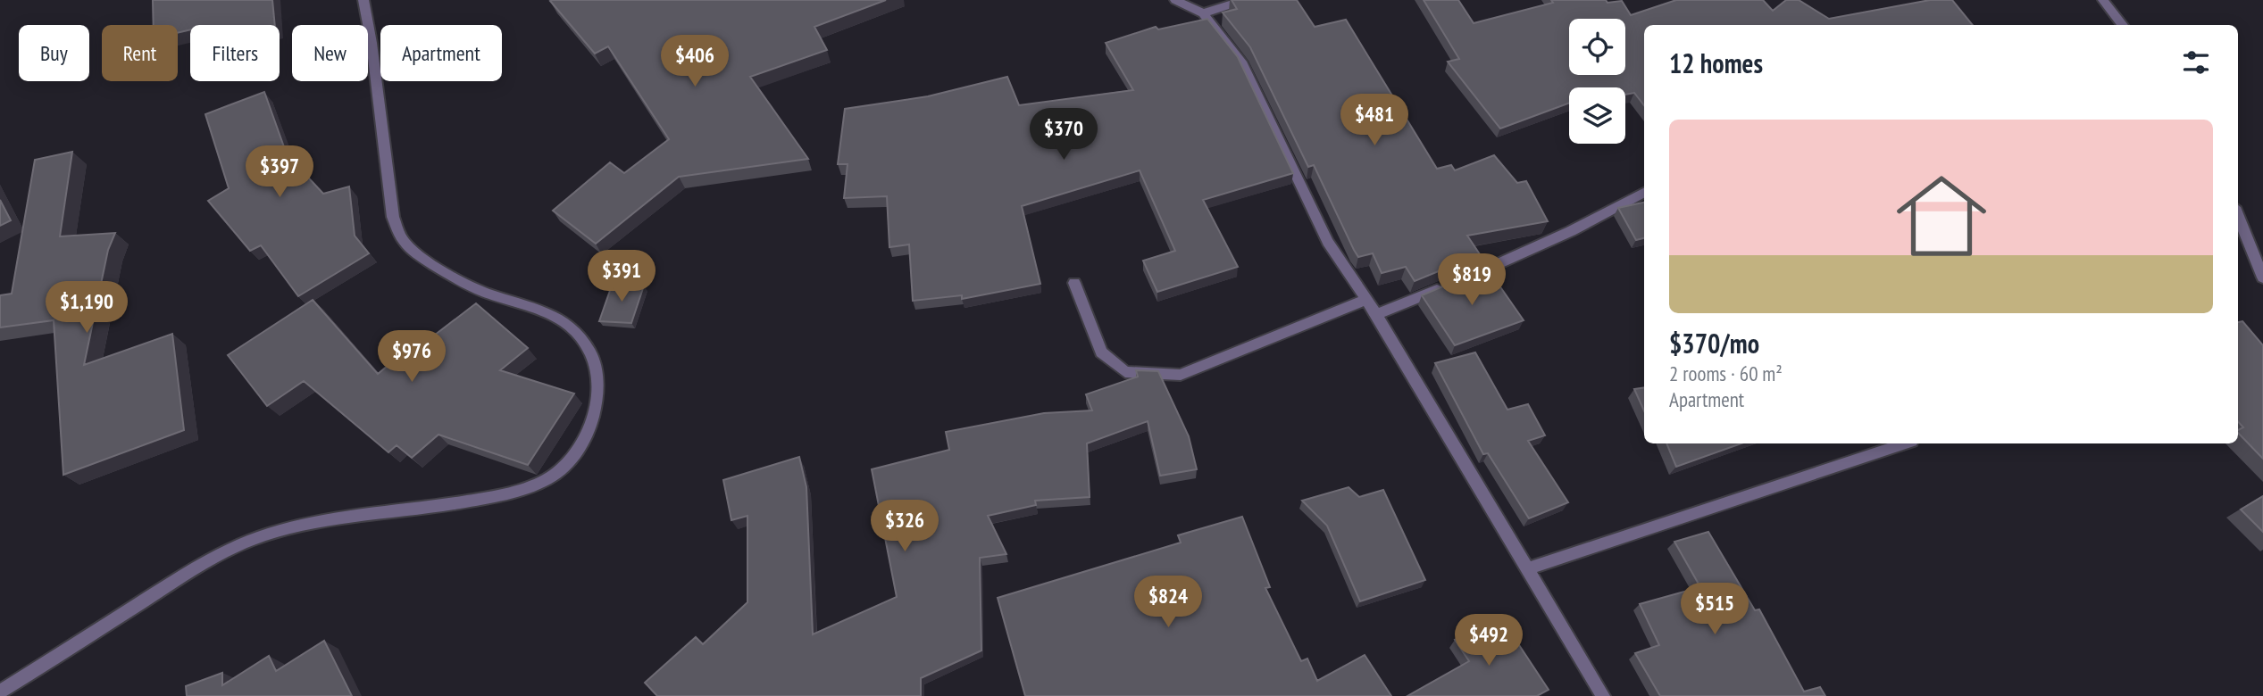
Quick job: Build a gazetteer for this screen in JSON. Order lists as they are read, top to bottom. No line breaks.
{"page":{"chip":["Buy","Rent","Filters","New","Apartment"],"heading":"12 homes","price":["$406","$481","$370","$397","$391","$819","$1,190","$976","$326","$824","$515","$492"],"list":[{"name":"$370/mo","note":"2 rooms · 60 m² · Apartment"}]}}
